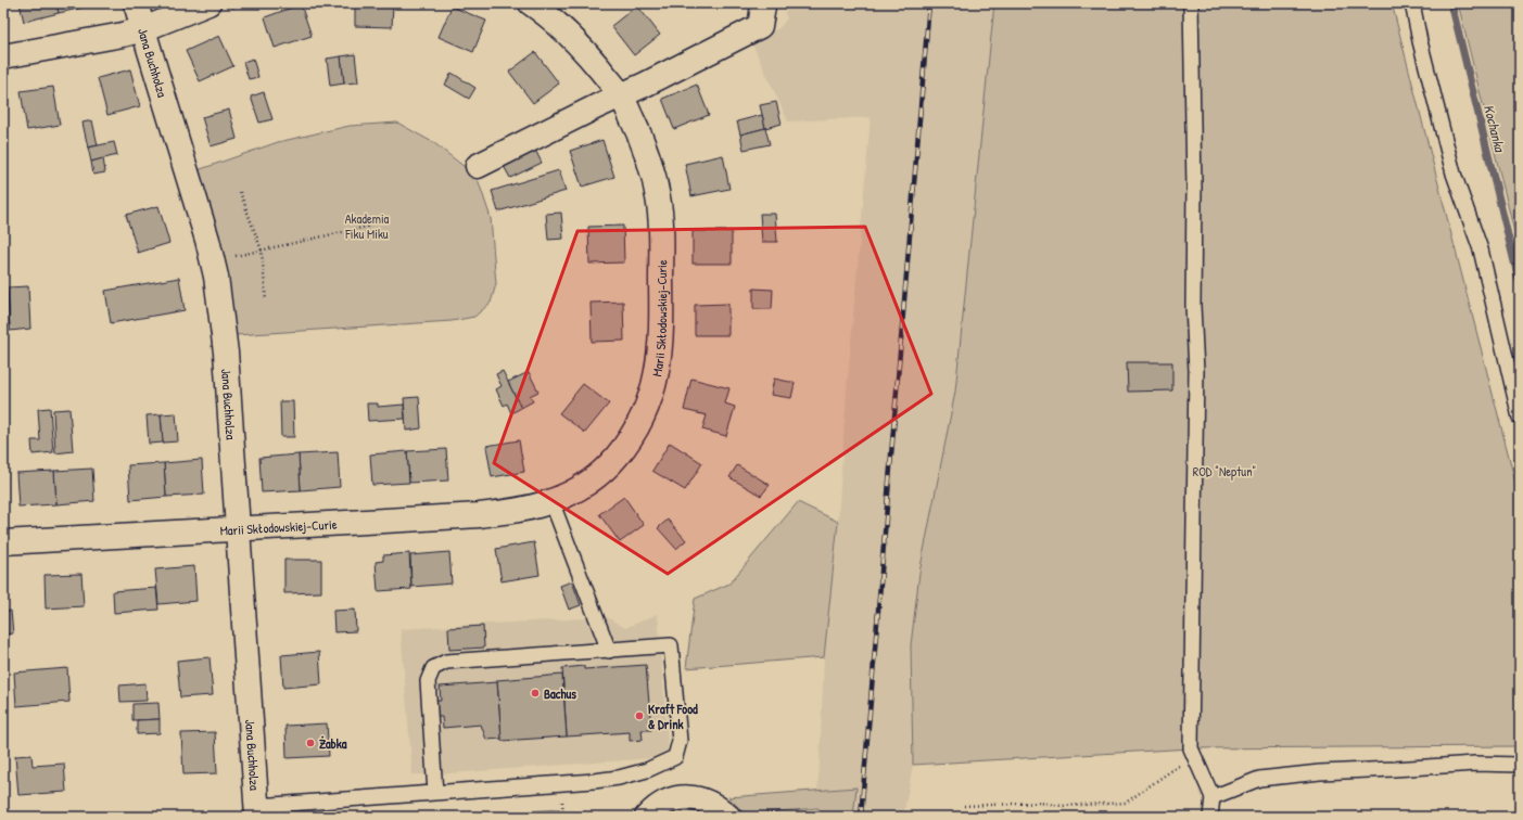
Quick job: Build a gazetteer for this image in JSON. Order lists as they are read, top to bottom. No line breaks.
{"streets":{"street":["Jana Buchholza","Marii Skłodowskiej-Curie"]},"crossings":[["Jana Buchholza","Marii Skłodowskiej-Curie"]],"water":["Kochanka"],"parks":["Akademia Fiku Miku","ROD \"Neptun\""],"places":["Bachus","Kraft Food & Drink","Żabka"]}
